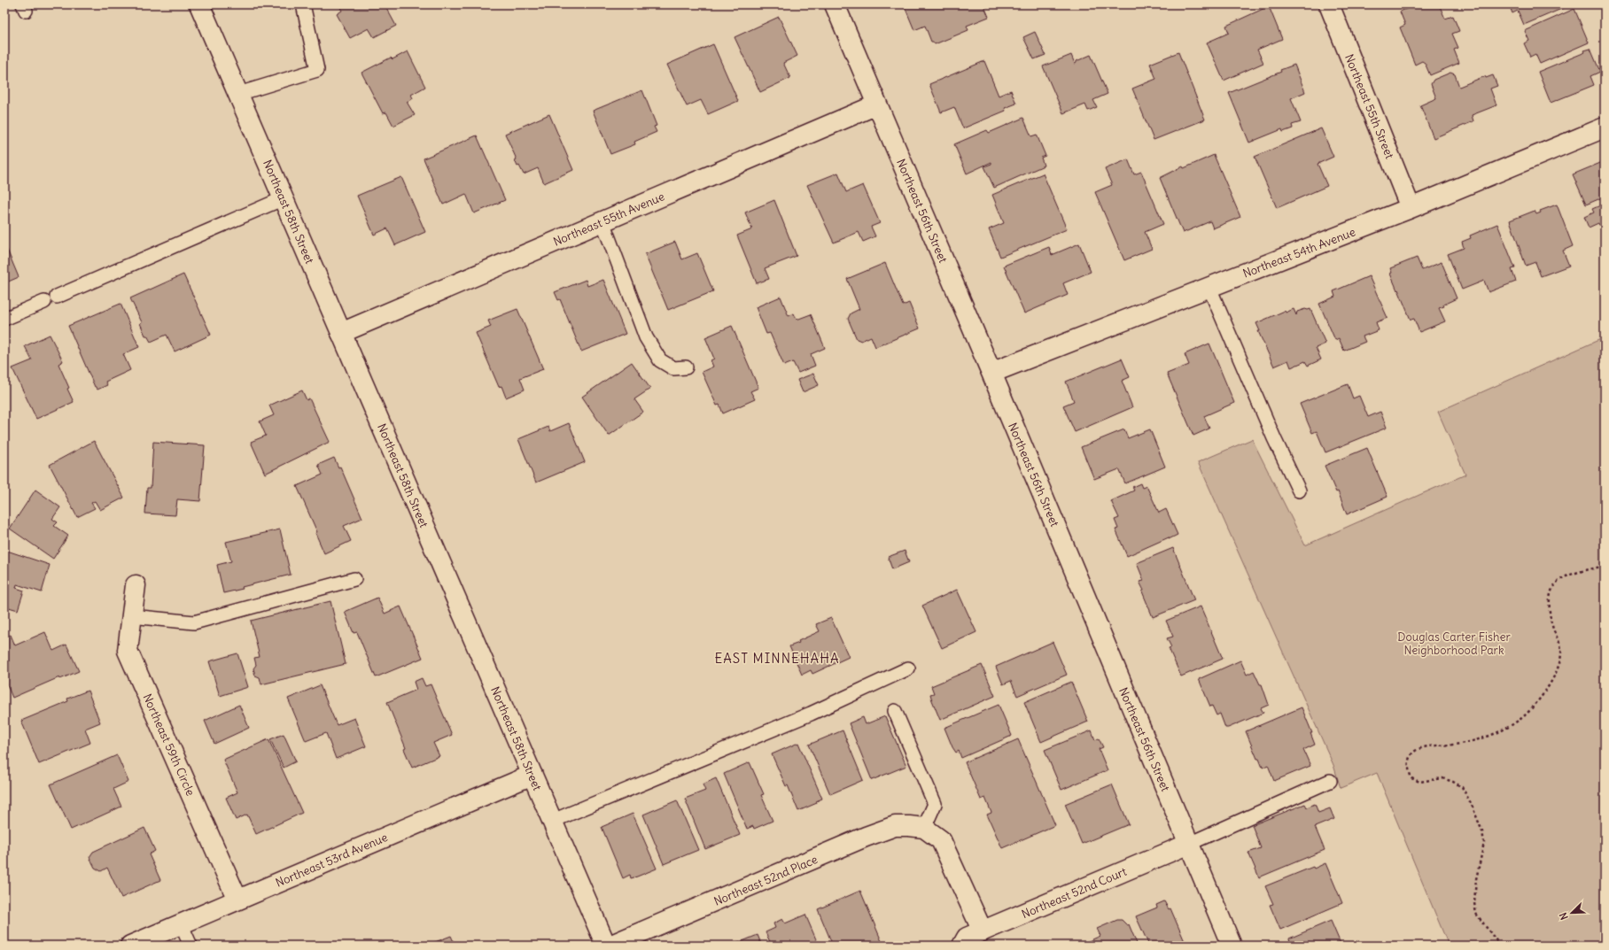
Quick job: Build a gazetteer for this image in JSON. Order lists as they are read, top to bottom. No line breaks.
{"streets":{"street":["Northeast 55th Street","Northeast 56th Street","Northeast 58th Street","Northeast 55th Avenue","Northeast 54th Avenue","Northeast 59th Circle","Northeast 53rd Avenue","Northeast 52nd Place","Northeast 52nd Court"]},"crossings":[["Northeast 55th Street","Northeast 54th Avenue"],["Northeast 56th Street","Northeast 55th Avenue"],["Northeast 56th Street","Northeast 54th Avenue"],["Northeast 56th Street","Northeast 52nd Court"],["Northeast 58th Street","Northeast 55th Avenue"],["Northeast 58th Street","Northeast 53rd Avenue"],["Northeast 59th Circle","Northeast 53rd Avenue"]],"districts":["EAST MINNEHAHA"],"parks":["Douglas Carter Fisher Neighborhood Park"],"north":"bottom left"}
